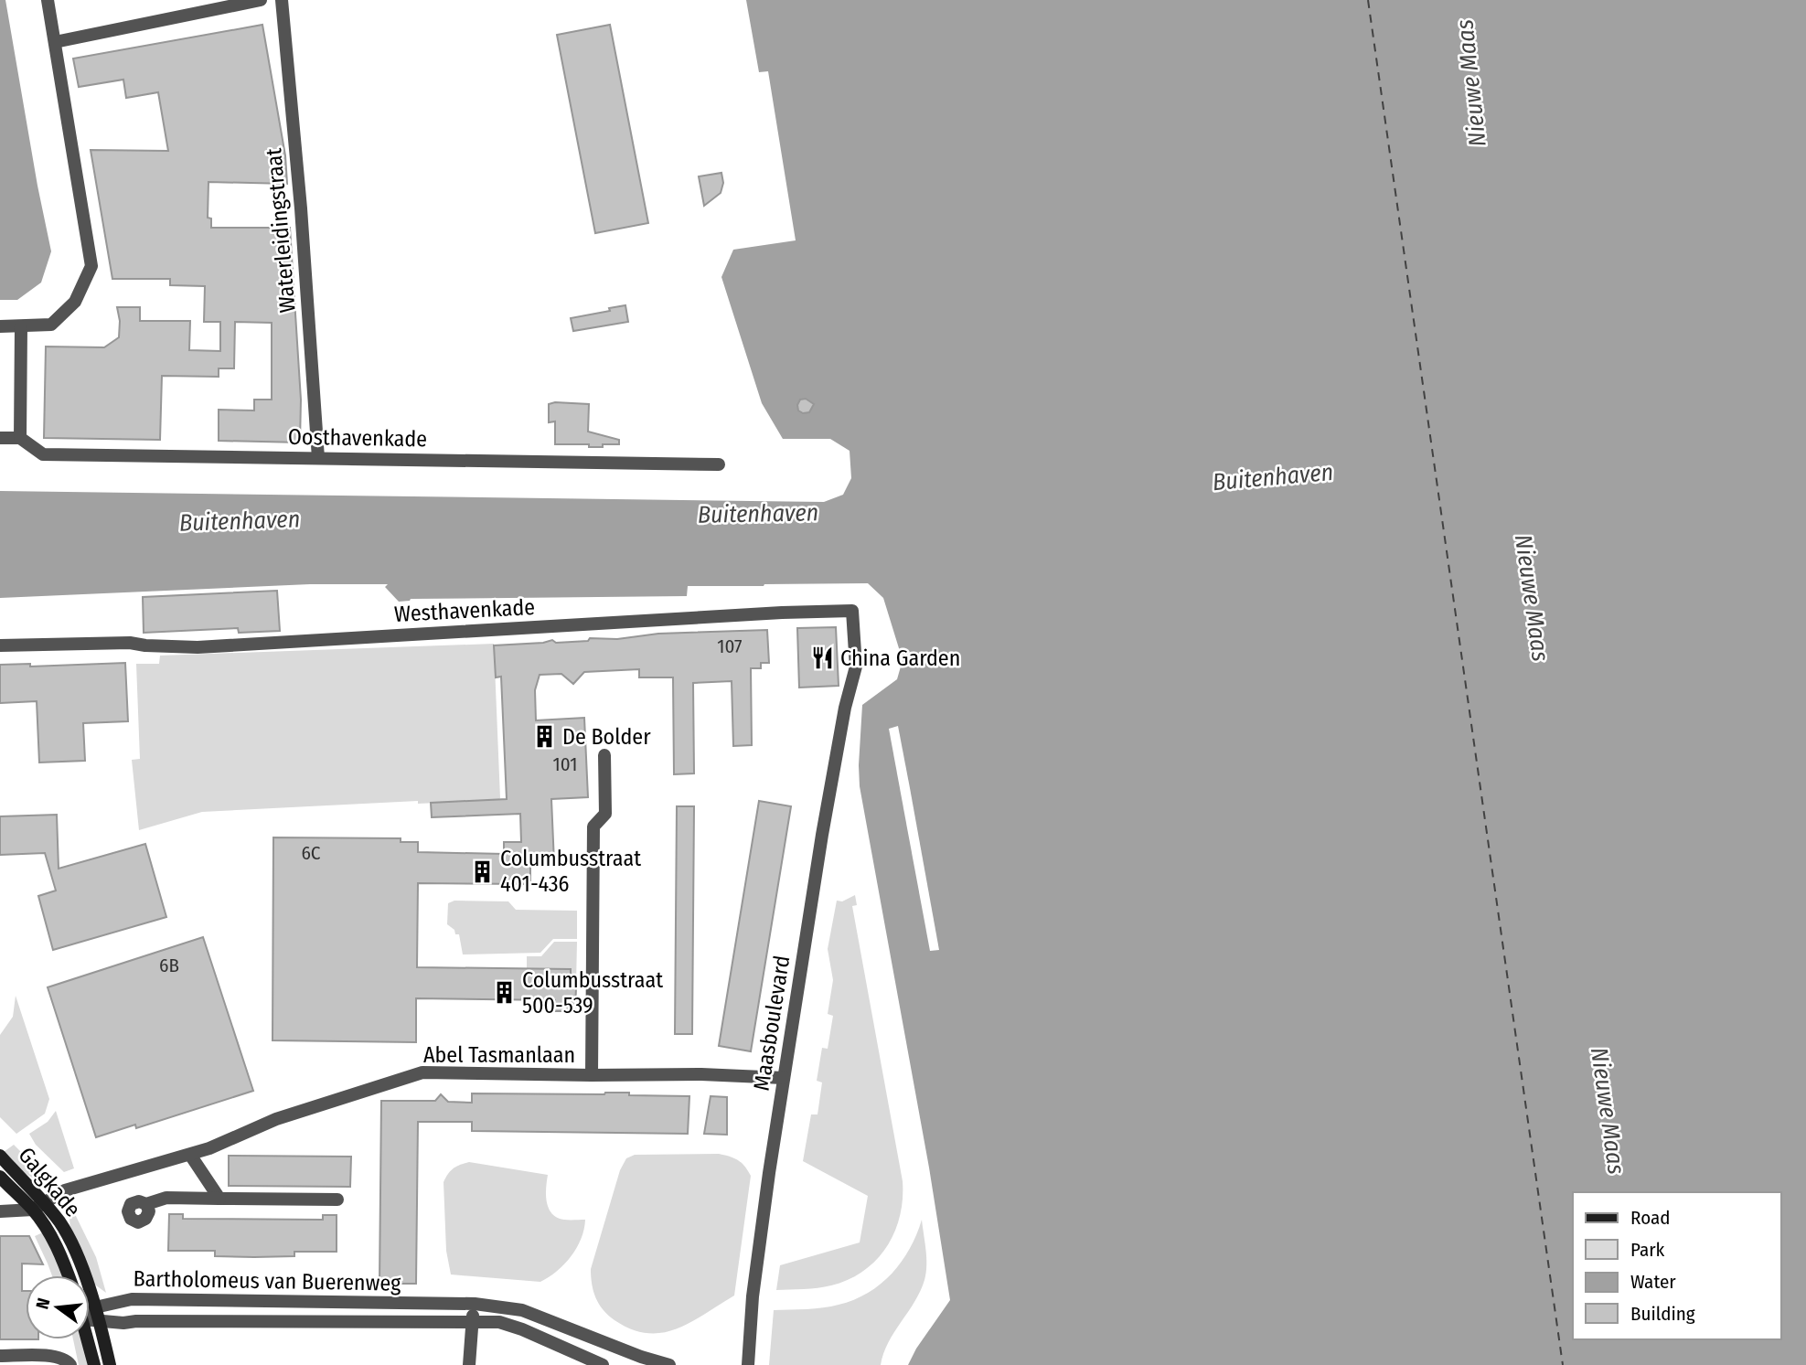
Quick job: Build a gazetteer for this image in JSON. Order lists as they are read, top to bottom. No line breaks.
{"streets":{"main road":["Galgkade"],"street":["Waterleidingstraat","Oosthavenkade","Westhavenkade","Maasboulevard","Abel Tasmanlaan","Bartholomeus van Buerenweg"]},"crossings":[["Waterleidingstraat","Oosthavenkade"],["Westhavenkade","Maasboulevard"],["Maasboulevard","Abel Tasmanlaan"],["Abel Tasmanlaan","Galgkade"],["Galgkade","Bartholomeus van Buerenweg"]],"water":["Nieuwe Maas","Buitenhaven"],"places":{"restaurant":["China Garden"],"building":["De Bolder","Columbusstraat 401-436","Columbusstraat 500-539"]},"house_numbers":["107","101","6C","6B"],"legend":["Road","Park","Water","Building"],"north":"left"}
